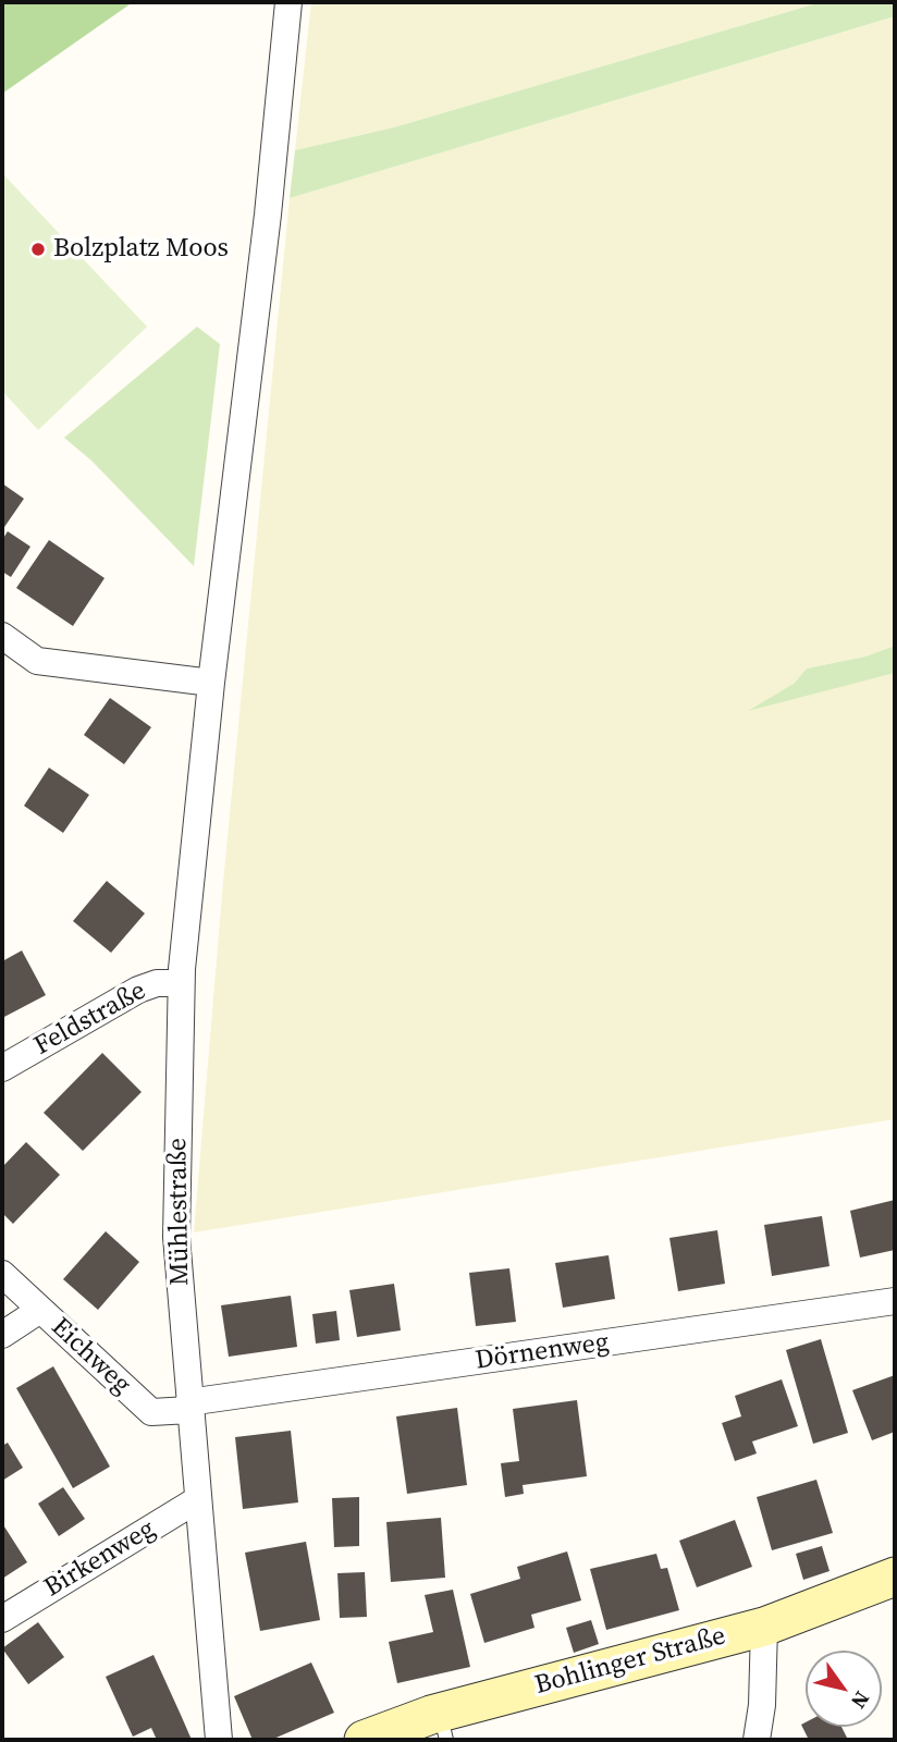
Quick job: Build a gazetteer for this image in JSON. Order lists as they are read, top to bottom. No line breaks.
{"streets":{"main road":["Bohlinger Straße"],"street":["Feldstraße","Mühlestraße","Dörnenweg","Eichweg","Birkenweg"]},"crossings":[["Feldstraße","Mühlestraße"],["Mühlestraße","Dörnenweg"],["Mühlestraße","Eichweg"],["Mühlestraße","Birkenweg"],["Dörnenweg","Eichweg"]],"places":["Bolzplatz Moos"],"north":"bottom right"}
